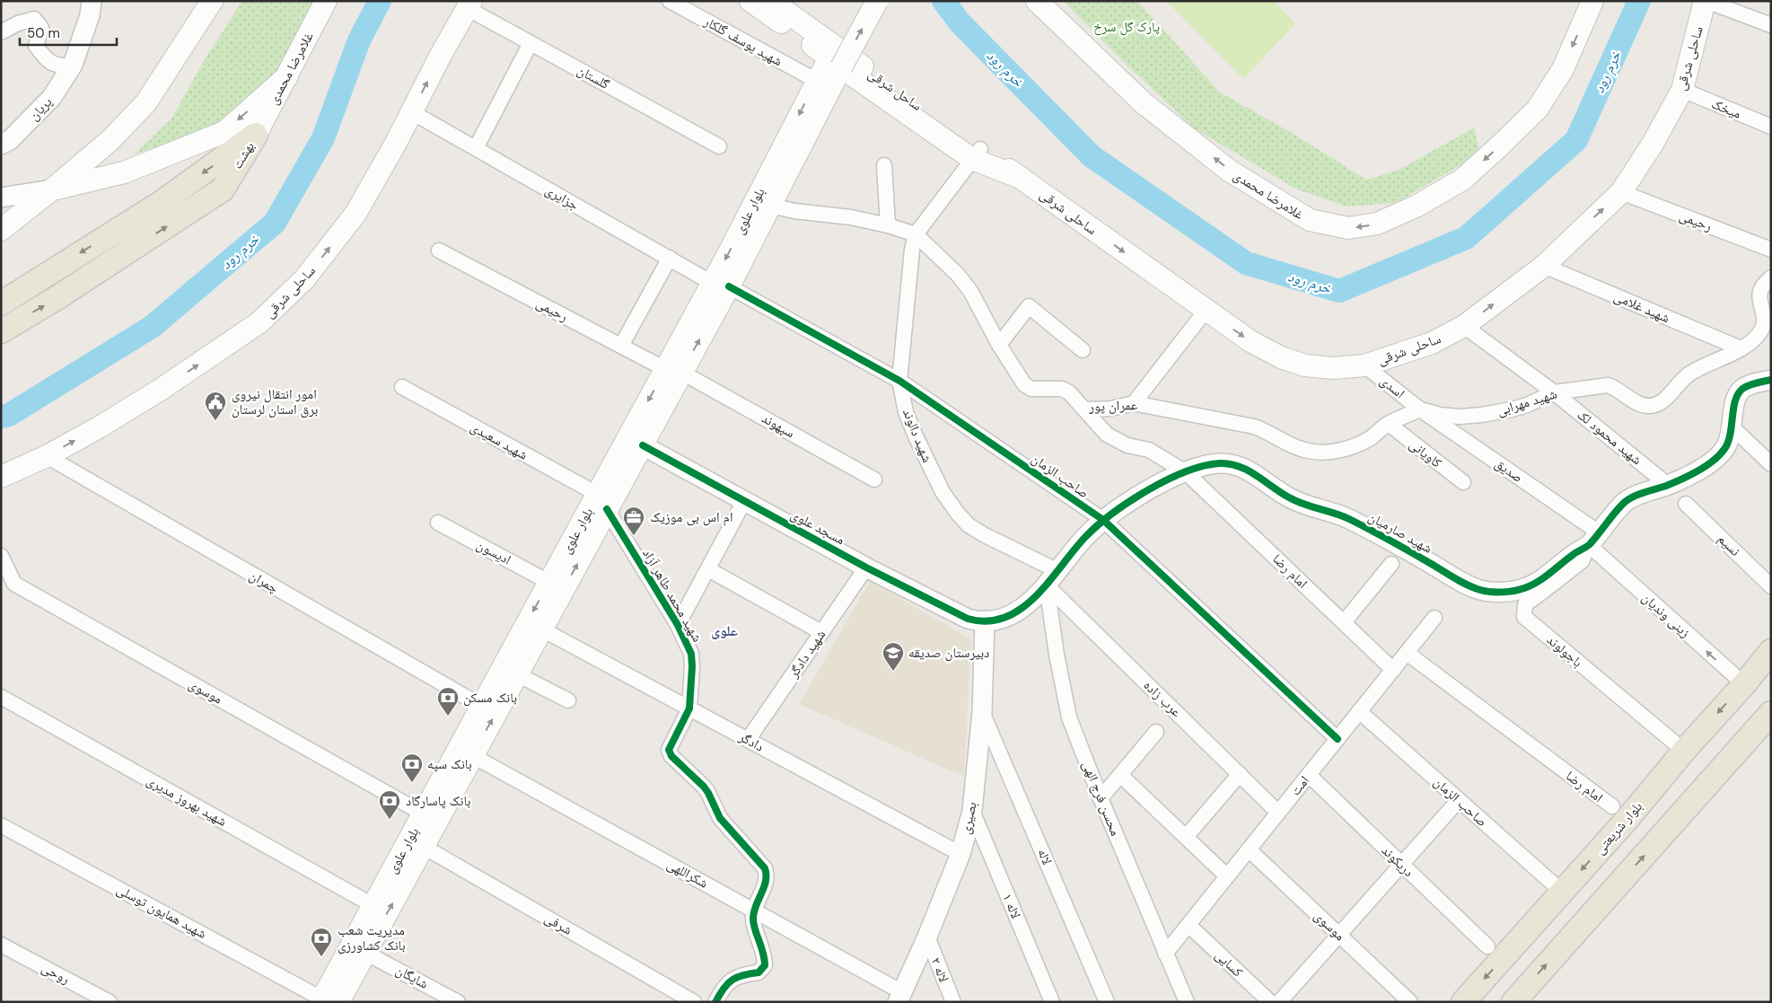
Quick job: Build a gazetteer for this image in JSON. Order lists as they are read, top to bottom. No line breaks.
{"streets":{"main road":["ساحلی شرقی","غلامرضا محمدی","ساحل شرقی","بهشت","بلوار علوی","بلوار شریعتی"],"street":["شهید یوسف گلکار","گلستان","پریان","میخک","جزایری","رحیمی","شهید غلامی","اسدی","شهید مهرابی","عمران پور","سپهوند","شهید دالوند","شهید محمود لک","شهید سعیدی","کاویانی","صدیق","صاحب الزمان","مسجد علوی","شهید صارمیان","نسیم","ادیسون","امام رضا","چمران","شهید محمد طاهر آزاد","زینی وندیان","باجولوند","شهید دادگر","موسوی","عرب زاده","دادگر","امت","محسن فرج الهی","شهید بهروز مدیری","بصیری","لاله","دریکوند","شکراللهی","لاله ۱","شهید همایون توسلی","شرفی","کسایی","لاله ۲","روحی","شایگان"]},"crossings":[["شهید یوسف گلکار","بلوار علوی"],["ساحلی شرقی","گلستان"],["ساحلی شرقی","ساحل شرقی"],["ساحلی شرقی","میخک"],["ساحلی شرقی","جزایری"],["ساحلی شرقی","رحیمی"],["ساحلی شرقی","شهید غلامی"],["ساحلی شرقی","اسدی"],["ساحلی شرقی","شهید محمود لک"],["ساحلی شرقی","چمران"],["غلامرضا محمدی","بهشت"],["جزایری","بلوار علوی"],["جزایری","صاحب الزمان"],["بلوار علوی","رحیمی"],["بلوار علوی","عمران پور"],["بلوار علوی","سپهوند"],["بلوار علوی","شهید سعیدی"],["بلوار علوی","صاحب الزمان"],["بلوار علوی","مسجد علوی"],["بلوار علوی","ادیسون"],["بلوار علوی","چمران"],["بلوار علوی","شهید محمد طاهر آزاد"],["بلوار علوی","موسوی"],["بلوار علوی","دادگر"],["بلوار علوی","شهید بهروز مدیری"],["بلوار علوی","شکراللهی"],["بلوار علوی","شهید همایون توسلی"],["بلوار علوی","شرفی"],["بلوار علوی","شایگان"],["رحیمی","سپهوند"],["شهید غلامی","شهید مهرابی"],["اسدی","شهید مهرابی"],["اسدی","عمران پور"],["اسدی","صدیق"],["شهید مهرابی","عمران پور"],["شهید مهرابی","شهید محمود لک"],["شهید مهرابی","صدیق"],["عمران پور","شهید دالوند"],["عمران پور","کاویانی"],["عمران پور","صدیق"],["عمران پور","امام رضا"],["شهید دالوند","صاحب الزمان"],["شهید دالوند","شهید صارمیان"],["شهید دالوند","عرب زاده"],["شهید دالوند","محسن فرج الهی"],["شهید محمود لک","شهید صارمیان"],["شهید سعیدی","شهید محمد طاهر آزاد"],["صدیق","شهید صارمیان"],["صدیق","زینی وندیان"],["صدیق","باجولوند"],["صاحب الزمان","شهید صارمیان"],["صاحب الزمان","امت"],["صاحب الزمان","بلوار شریعتی"],["مسجد علوی","شهید صارمیان"],["مسجد علوی","شهید دادگر"],["مسجد علوی","بصیری"],["شهید صارمیان","امام رضا"],["شهید صارمیان","زینی وندیان"],["شهید صارمیان","باجولوند"],["شهید صارمیان","عرب زاده"],["شهید صارمیان","محسن فرج الهی"],["شهید صارمیان","بصیری"],["امام رضا","امت"],["شهید محمد طاهر آزاد","دادگر"],["شهید محمد طاهر آزاد","شکراللهی"],["زینی وندیان","باجولوند"],["زینی وندیان","بلوار شریعتی"],["باجولوند","بلوار شریعتی"],["شهید دادگر","دادگر"],["موسوی","امت"],["عرب زاده","امت"],["عرب زاده","محسن فرج الهی"],["دادگر","بصیری"],["امت","محسن فرج الهی"],["امت","دریکوند"],["امت","کسایی"],["بصیری","لاله"],["بصیری","شکراللهی"],["بصیری","لاله ۱"],["بصیری","لاله ۲"]],"one_way":["ساحلی شرقی","زینی وندیان"],"districts":["علوی"],"water":["خرم رود"],"parks":["پارک گل سرخ"],"places":{"public building":["امور انتقال نیروی برق استان لرستان"],"office":["ام اس بی موزیک"],"school or university":["دبیرستان صدیقه"],"bank":["بانک مسکن","بانک سپه","بانک پاسارگاد","مدیریت شعب بانک کشاورزی"]},"scale_bar":"50 m"}
